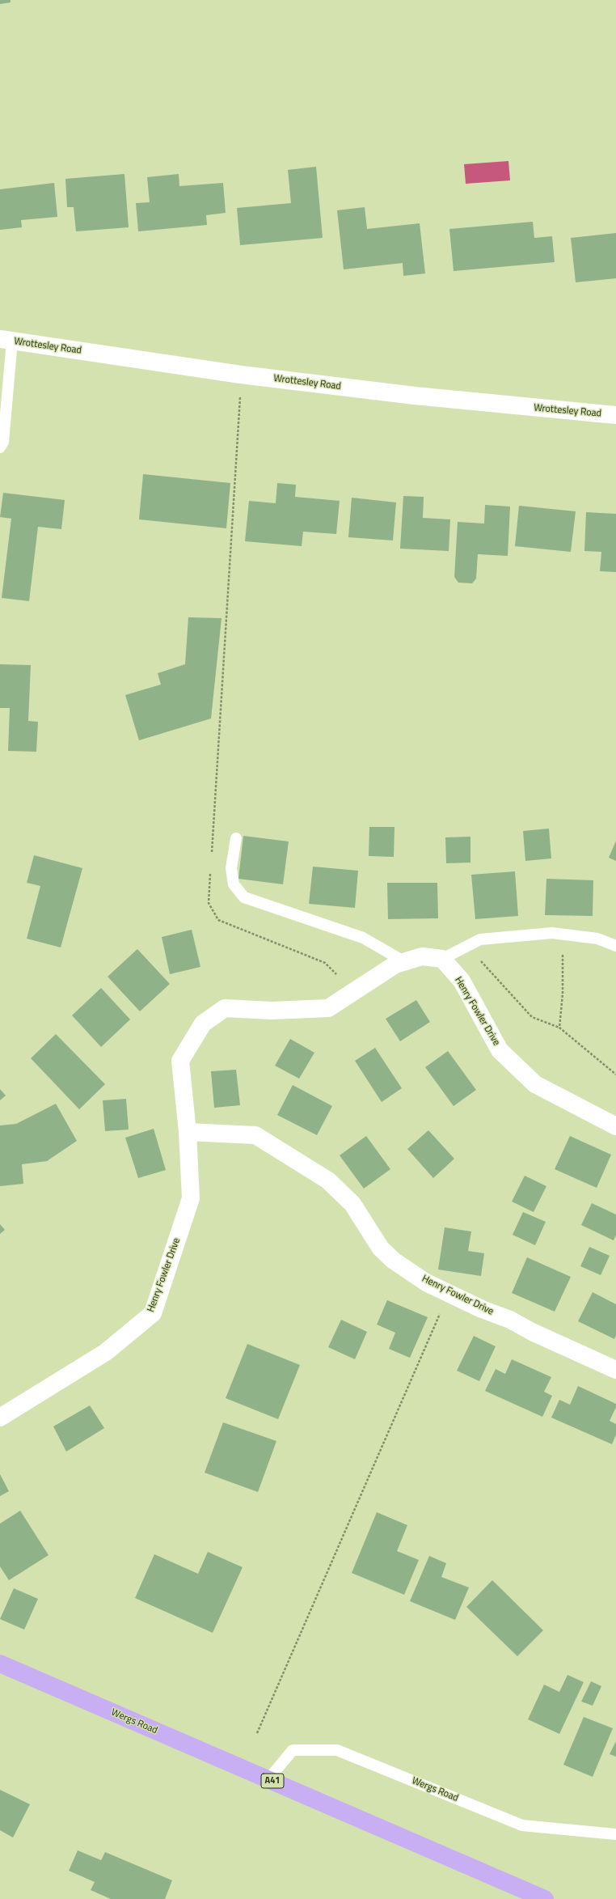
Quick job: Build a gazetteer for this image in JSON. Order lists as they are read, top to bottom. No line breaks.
{"streets":{"highway":["Wergs Road","A41"],"street":["Wrottesley Road","Henry Fowler Drive"]}}
